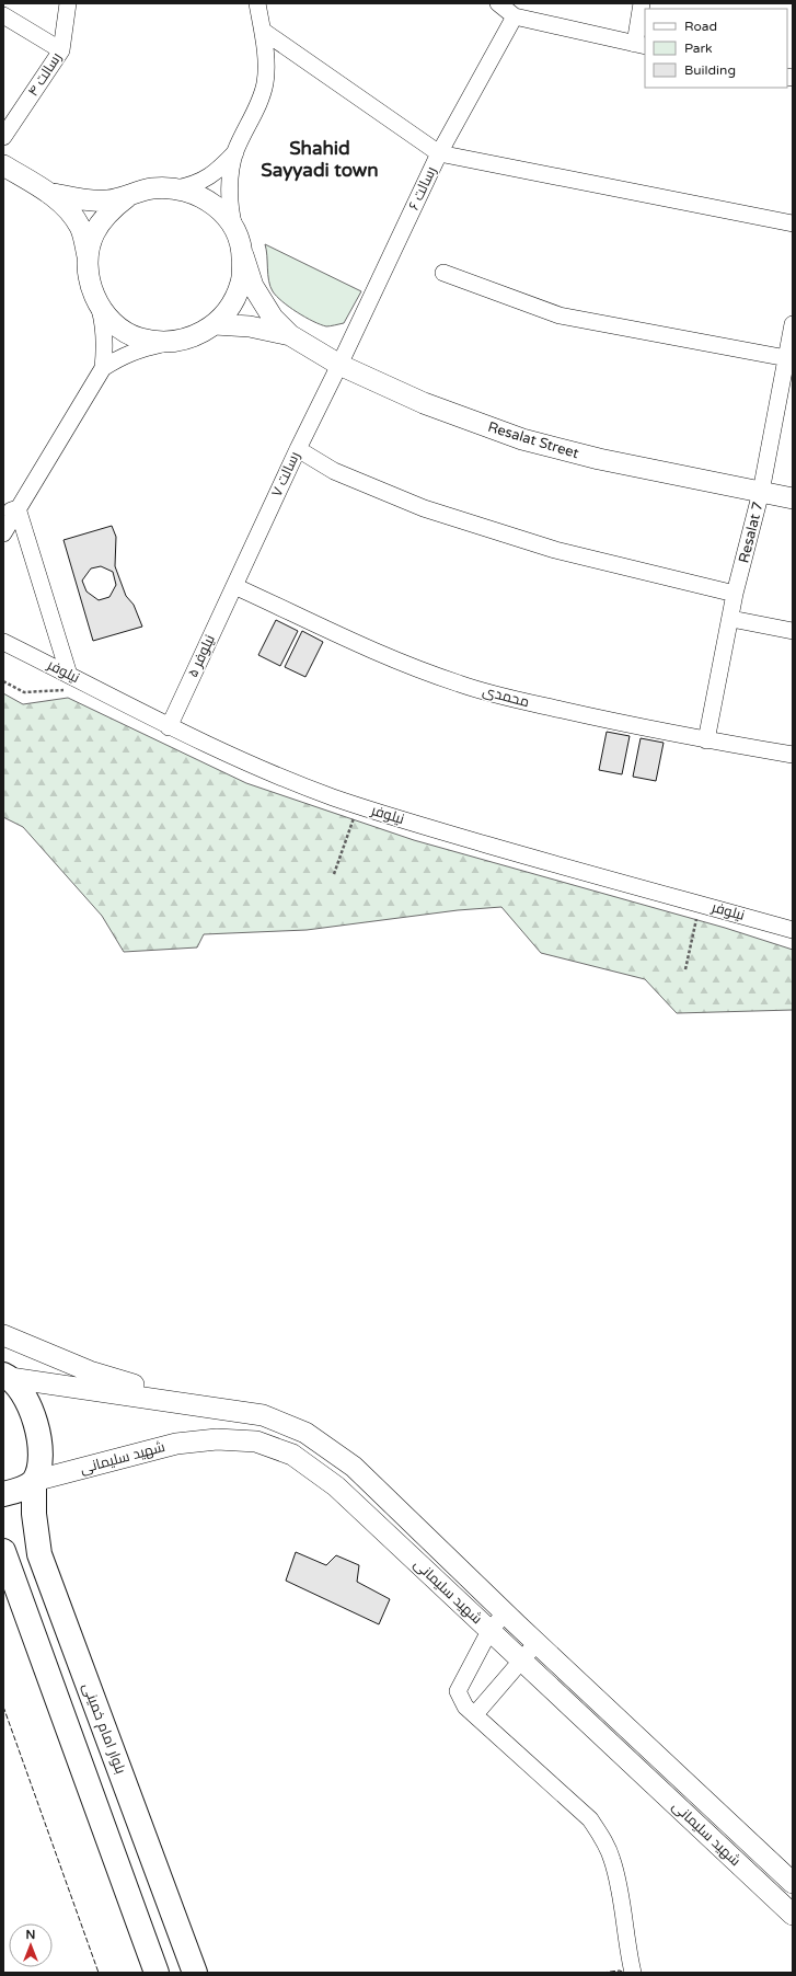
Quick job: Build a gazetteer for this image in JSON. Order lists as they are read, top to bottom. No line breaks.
{"streets":{"highway":["بلوار امام خمینی"],"main road":["Resalat Street","شهید سلیمانی"],"street":["رسالت ۴","رسالت ۶","رسالت ۷","Resalat 7","نیلوفر ۵","نیلوفر","محمدی"]},"crossings":[["رسالت ۶","Resalat Street"],["رسالت ۶","رسالت ۷"],["Resalat Street","رسالت ۷"],["Resalat Street","Resalat 7"],["رسالت ۷","نیلوفر ۵"],["رسالت ۷","محمدی"],["Resalat 7","محمدی"],["نیلوفر ۵","نیلوفر"],["نیلوفر ۵","محمدی"],["شهید سلیمانی","بلوار امام خمینی"]],"districts":["Shahid Sayyadi town"],"legend":["Road","Park","Building"],"north":"top"}
